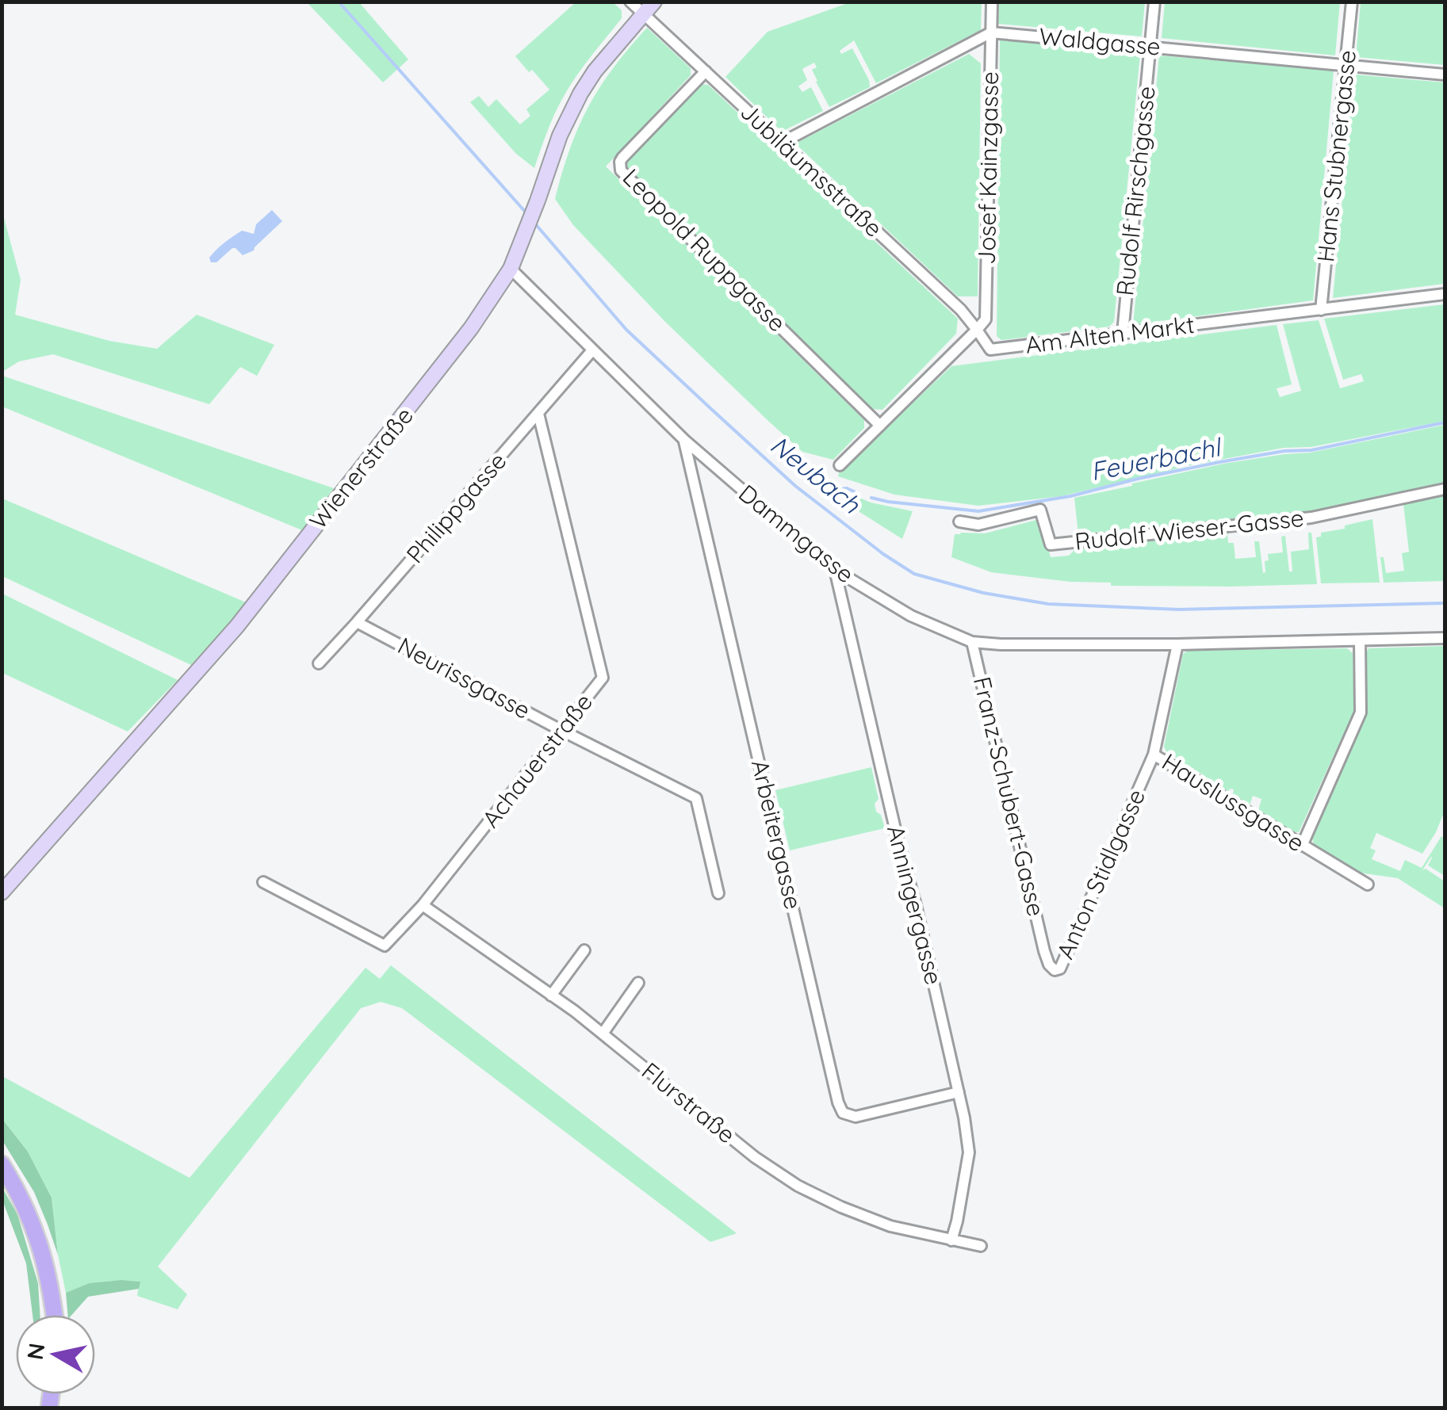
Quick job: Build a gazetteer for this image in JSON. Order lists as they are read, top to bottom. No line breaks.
{"streets":{"street":["Waldgasse","Hans Stubnergasse","Josef Kainzgasse","Jubiläumsstraße","Rudolf Rirschgasse","Leopold Ruppgasse","Am Alten Markt","Wienerstraße","Philippgasse","Rudolf Wieser-Gasse","Dammgasse","Neurissgasse","Achauerstraße","Franz-Schubert-Gasse","Hauslussgasse","Arbeitergasse","Anton Stidlgasse","Anningergasse","Flurstraße"]},"crossings":[["Waldgasse","Hans Stubnergasse"],["Waldgasse","Josef Kainzgasse"],["Waldgasse","Rudolf Rirschgasse"],["Hans Stubnergasse","Am Alten Markt"],["Josef Kainzgasse","Jubiläumsstraße"],["Josef Kainzgasse","Am Alten Markt"],["Jubiläumsstraße","Leopold Ruppgasse"],["Jubiläumsstraße","Am Alten Markt"],["Jubiläumsstraße","Wienerstraße"],["Rudolf Rirschgasse","Am Alten Markt"],["Wienerstraße","Dammgasse"],["Philippgasse","Dammgasse"],["Philippgasse","Neurissgasse"],["Philippgasse","Achauerstraße"],["Dammgasse","Franz-Schubert-Gasse"],["Dammgasse","Hauslussgasse"],["Dammgasse","Arbeitergasse"],["Dammgasse","Anningergasse"],["Neurissgasse","Achauerstraße"],["Achauerstraße","Flurstraße"],["Franz-Schubert-Gasse","Anton Stidlgasse"],["Hauslussgasse","Anton Stidlgasse"],["Arbeitergasse","Anningergasse"],["Anningergasse","Flurstraße"]],"water":["Feuerbachl","Neubach"],"north":"left"}
